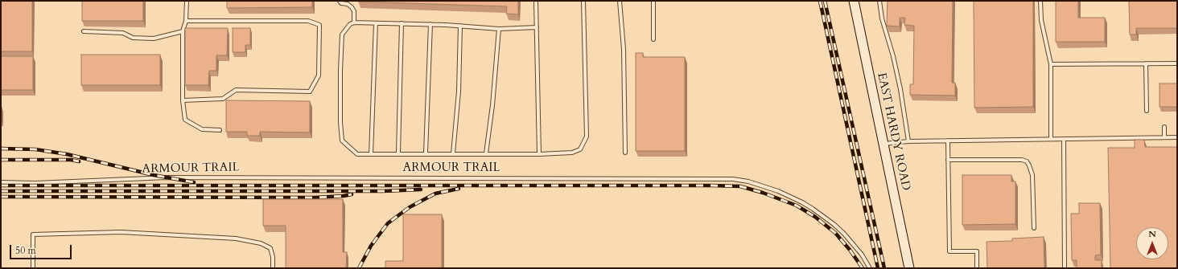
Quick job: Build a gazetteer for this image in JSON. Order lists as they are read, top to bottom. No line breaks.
{"streets":{"main road":["EAST HARDY ROAD"],"lane":["ARMOUR TRAIL"]},"scale_bar":"50 m","north":"top"}
